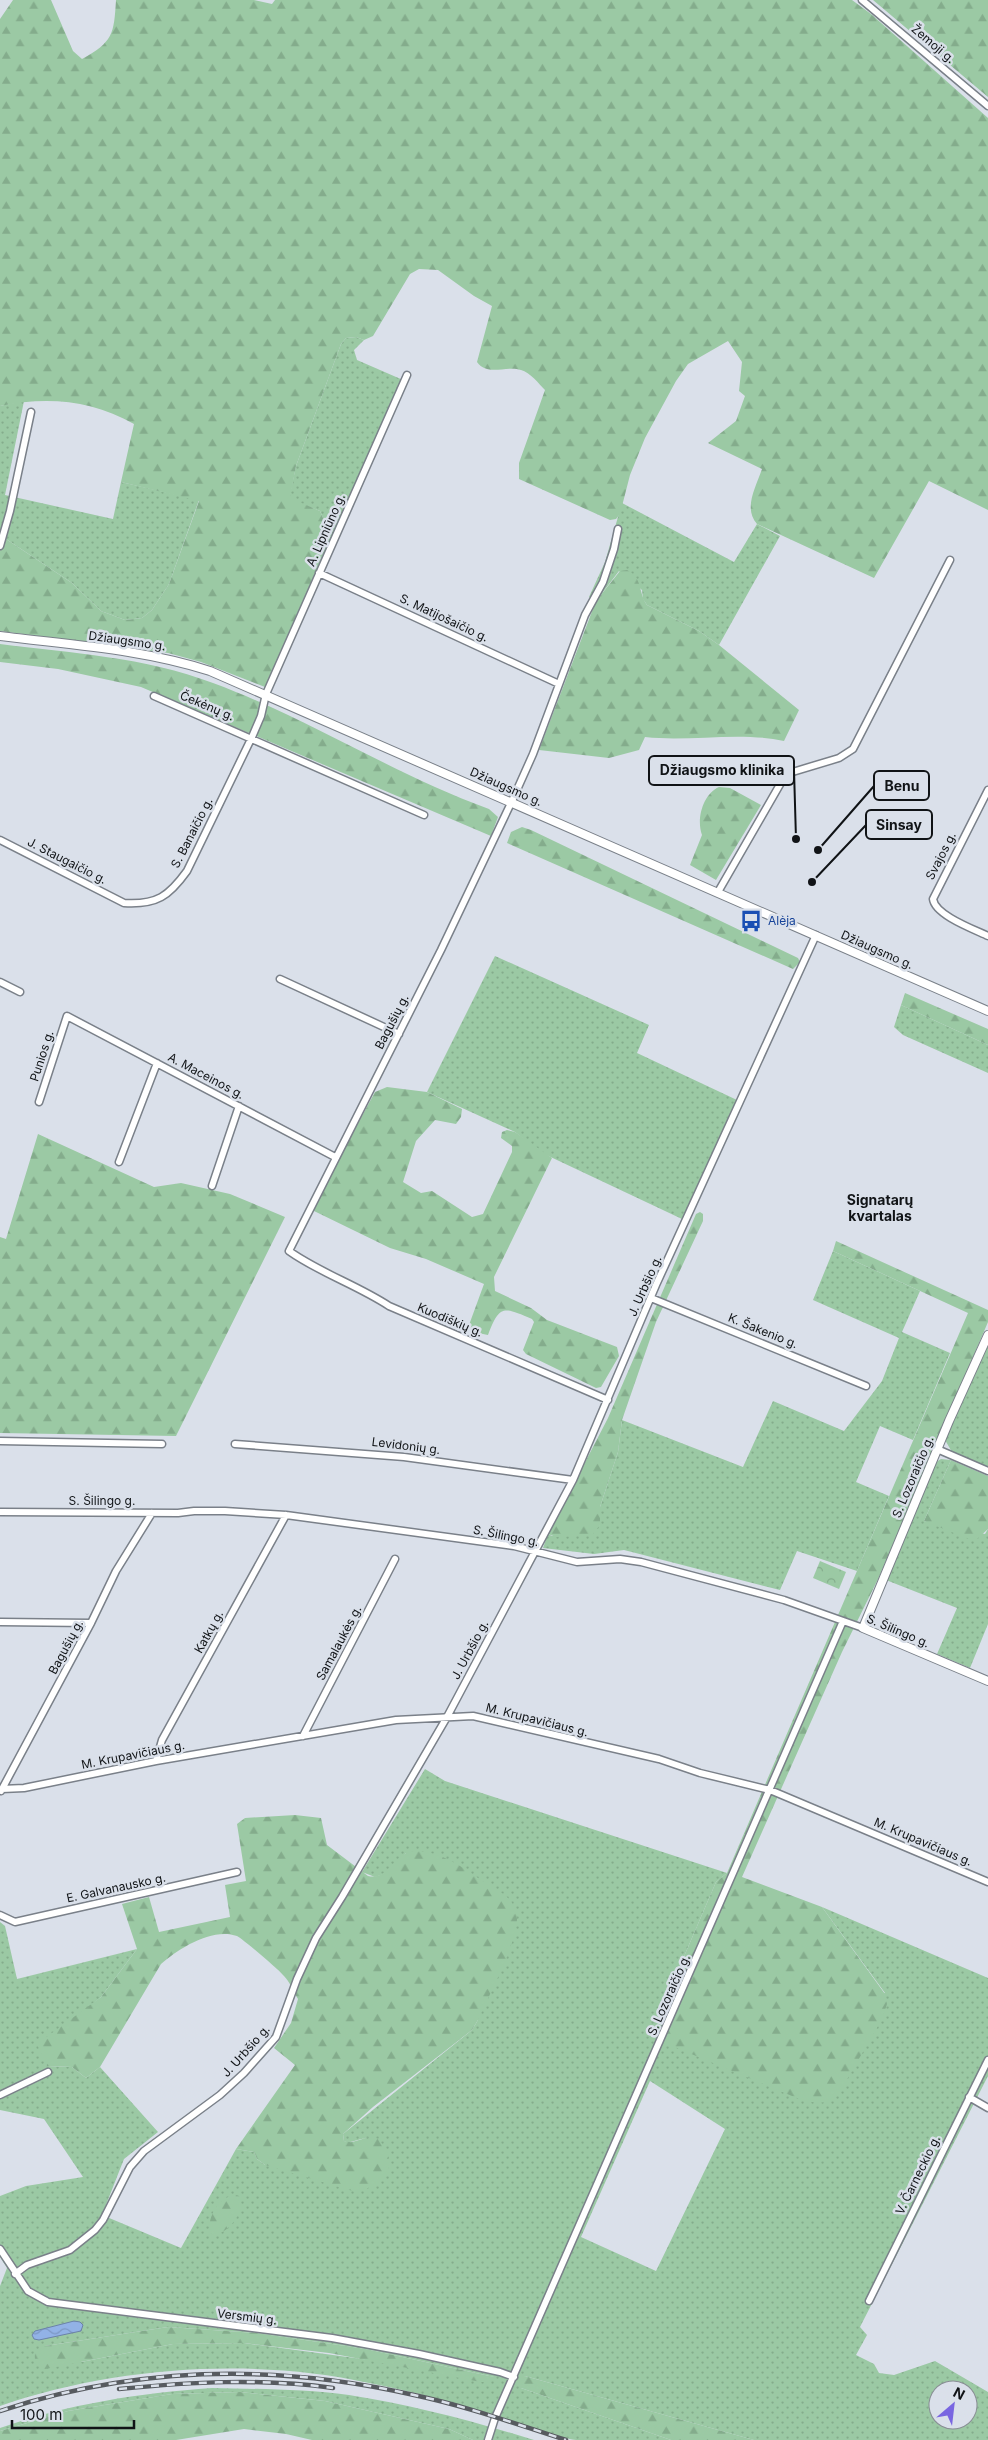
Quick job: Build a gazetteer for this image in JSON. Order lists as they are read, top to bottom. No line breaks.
{"streets":{"street":["Žemoji g.","A. Lipniūno g.","S. Matijošaičio g.","Džiaugsmo g.","Čekėnų g.","S. Banaičio g.","Svajos g.","J. Staugaičio g.","Bagušių g.","Punios g.","A. Maceinos g.","J. Urbšio g.","Kuodiškių g.","K. Šakenio g.","Levidonių g.","S. Lozoraičio g.","S. Šilingo g.","Katkų g.","Samalaukės g.","M. Krupavičiaus g.","E. Galvanausko g.","V. Čarneckio g.","Versmių g."]},"crossings":[["A. Lipniūno g.","S. Matijošaičio g."],["A. Lipniūno g.","Džiaugsmo g."],["A. Lipniūno g.","S. Banaičio g."],["S. Matijošaičio g.","Bagušių g."],["Džiaugsmo g.","S. Banaičio g."],["Džiaugsmo g.","Bagušių g."],["Džiaugsmo g.","J. Urbšio g."],["Čekėnų g.","S. Banaičio g."],["S. Banaičio g.","J. Staugaičio g."],["Bagušių g.","A. Maceinos g."],["Bagušių g.","Kuodiškių g."],["Bagušių g.","S. Šilingo g."],["Bagušių g.","M. Krupavičiaus g."],["Punios g.","A. Maceinos g."],["J. Urbšio g.","Kuodiškių g."],["J. Urbšio g.","K. Šakenio g."],["J. Urbšio g.","Levidonių g."],["J. Urbšio g.","S. Šilingo g."],["J. Urbšio g.","M. Krupavičiaus g."],["J. Urbšio g.","Versmių g."],["S. Lozoraičio g.","S. Šilingo g."],["S. Lozoraičio g.","M. Krupavičiaus g."],["S. Lozoraičio g.","Versmių g."],["S. Šilingo g.","Katkų g."],["Katkų g.","M. Krupavičiaus g."],["Samalaukės g.","M. Krupavičiaus g."]],"districts":["Signatarų kvartalas"],"places":{"other":["Džiaugsmo klinika","Benu","Sinsay"],"bus stop":["Alėja"]},"scale_bar":"100 m","north":"top right"}
